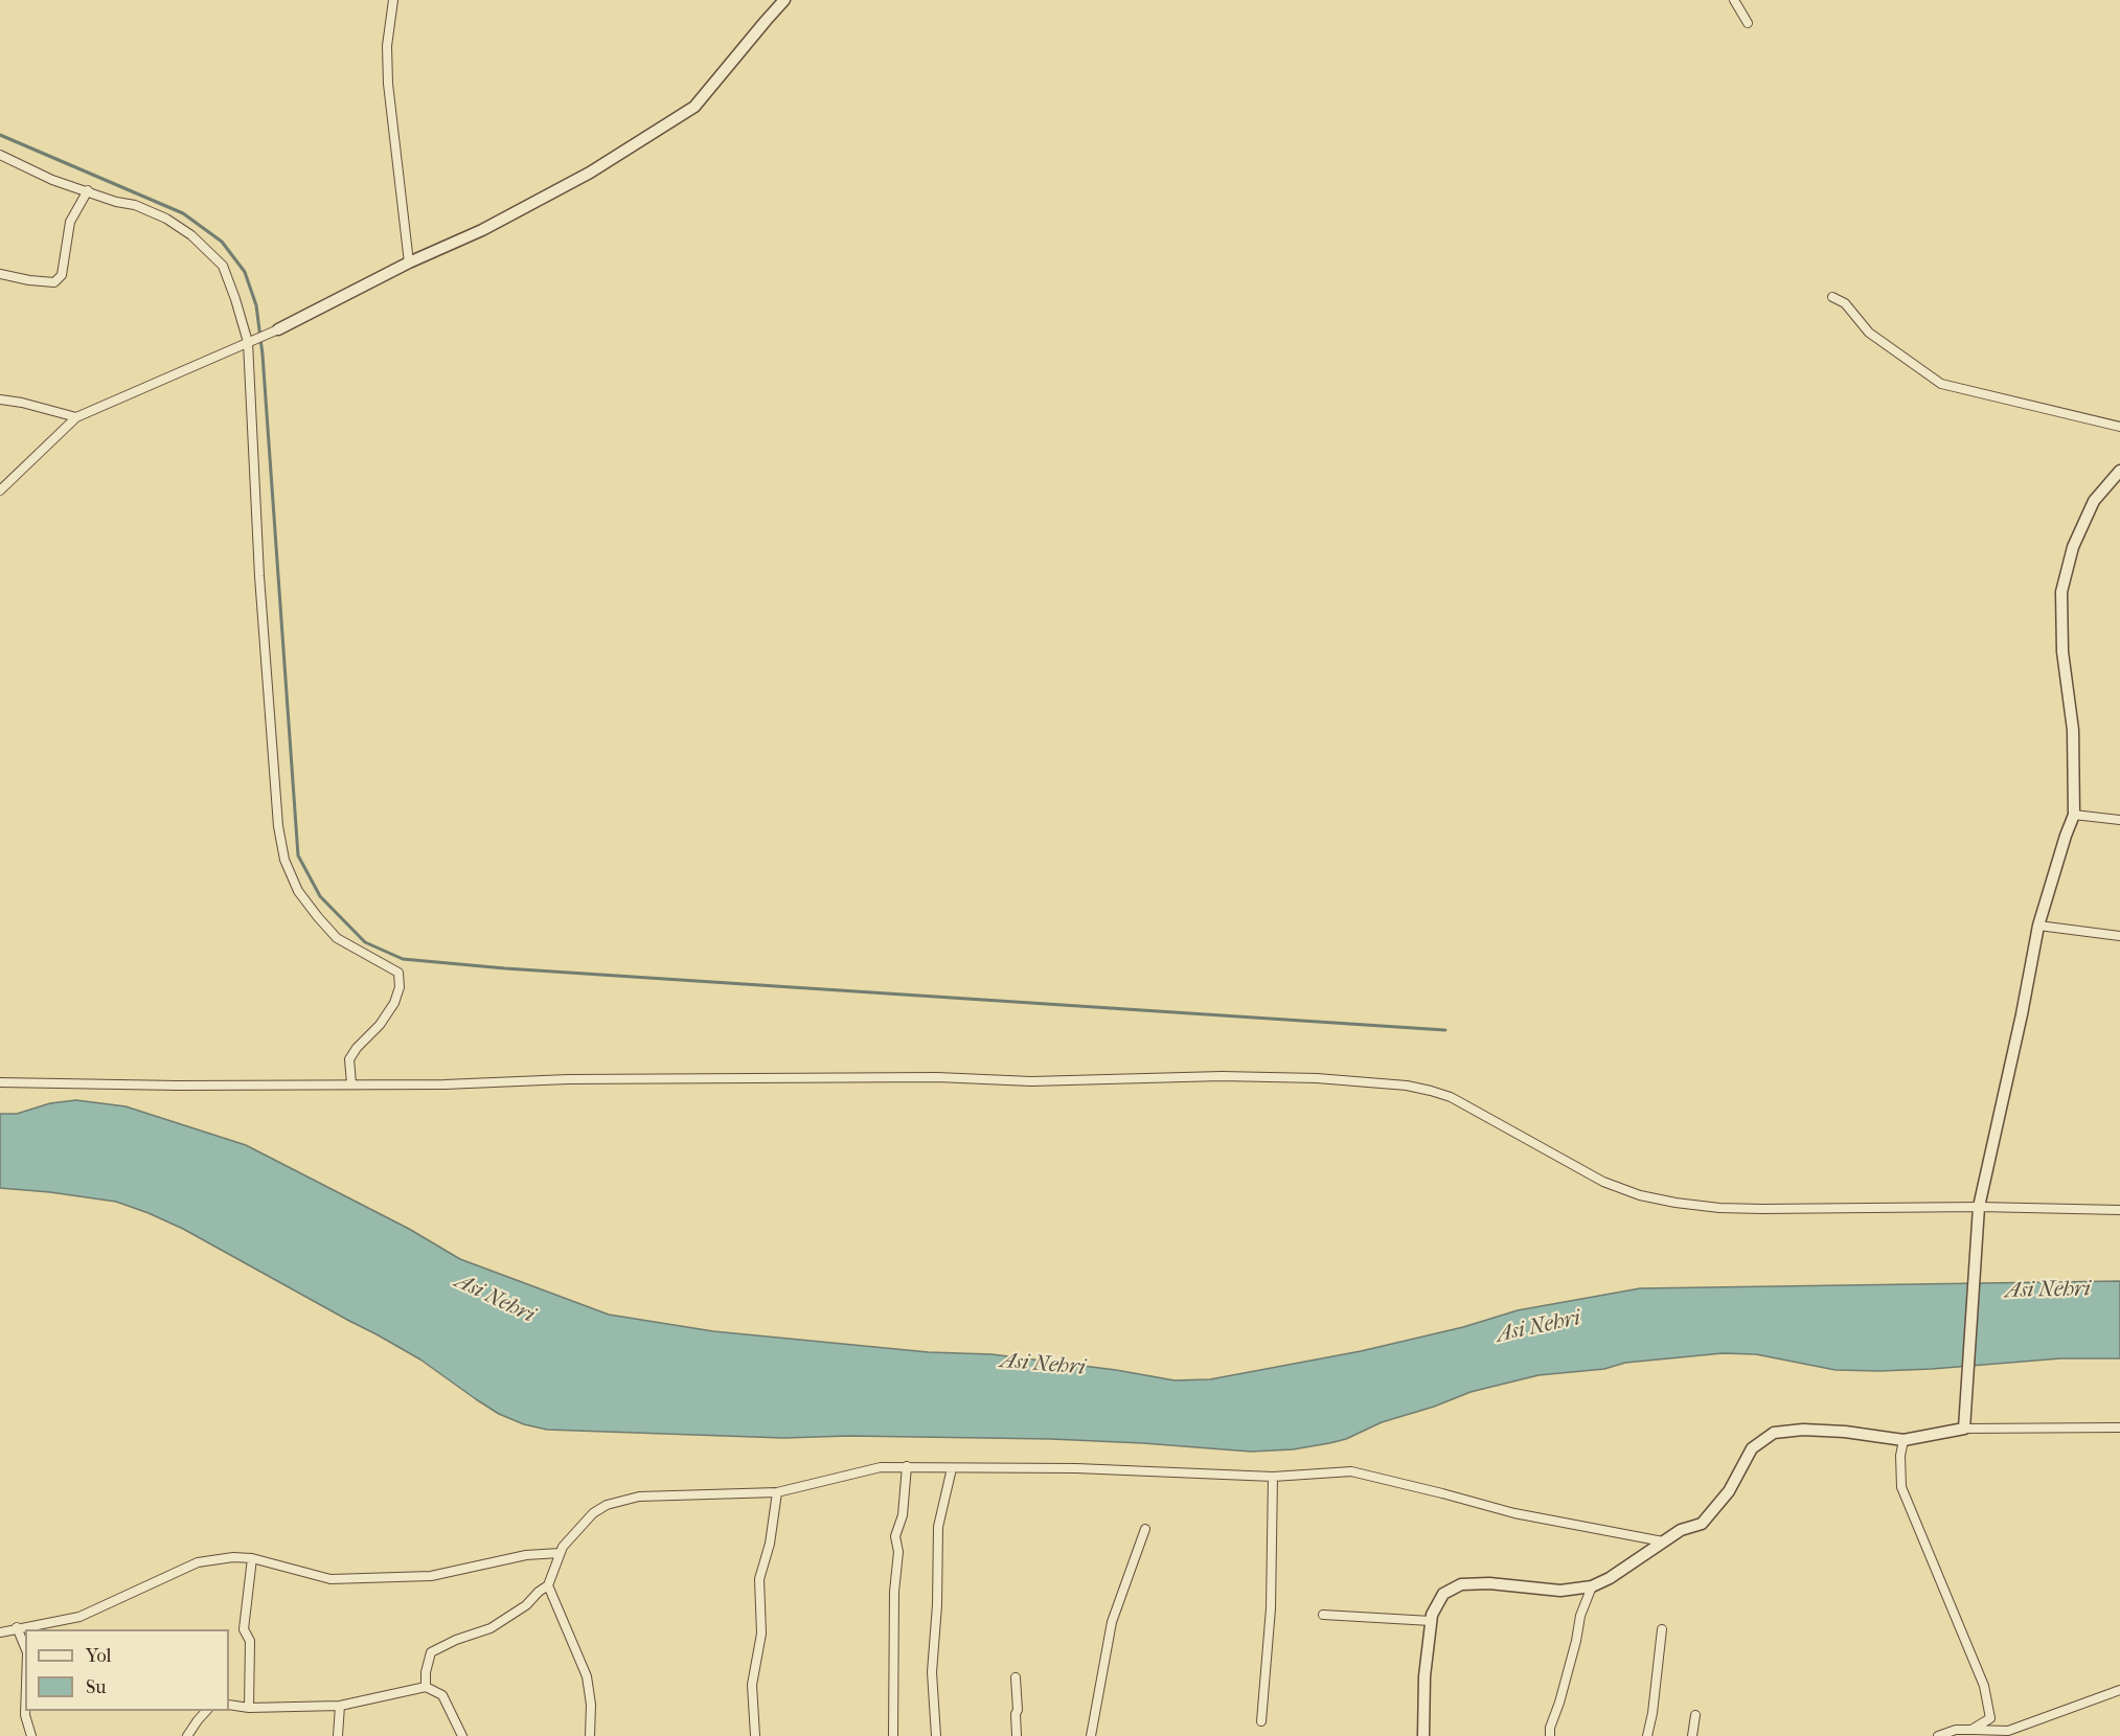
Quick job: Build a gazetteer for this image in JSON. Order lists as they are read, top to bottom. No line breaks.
{"water":["Asi Nehri"],"legend":["Yol","Su"]}
